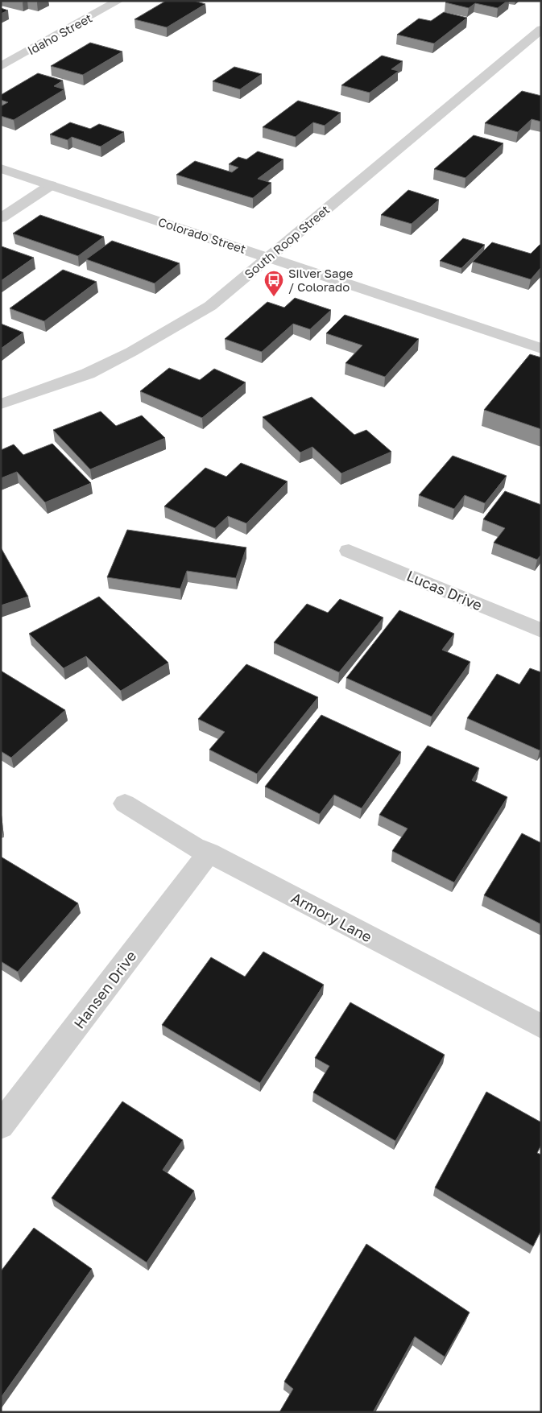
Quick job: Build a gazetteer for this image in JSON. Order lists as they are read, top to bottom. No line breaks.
{"streets":{"street":["Idaho Street","Colorado Street","South Roop Street","Lucas Drive","Armory Lane","Hansen Drive"]},"crossings":[["Colorado Street","South Roop Street"],["Armory Lane","Hansen Drive"]],"places":{"bus stop":["Silver Sage / Colorado"]}}
